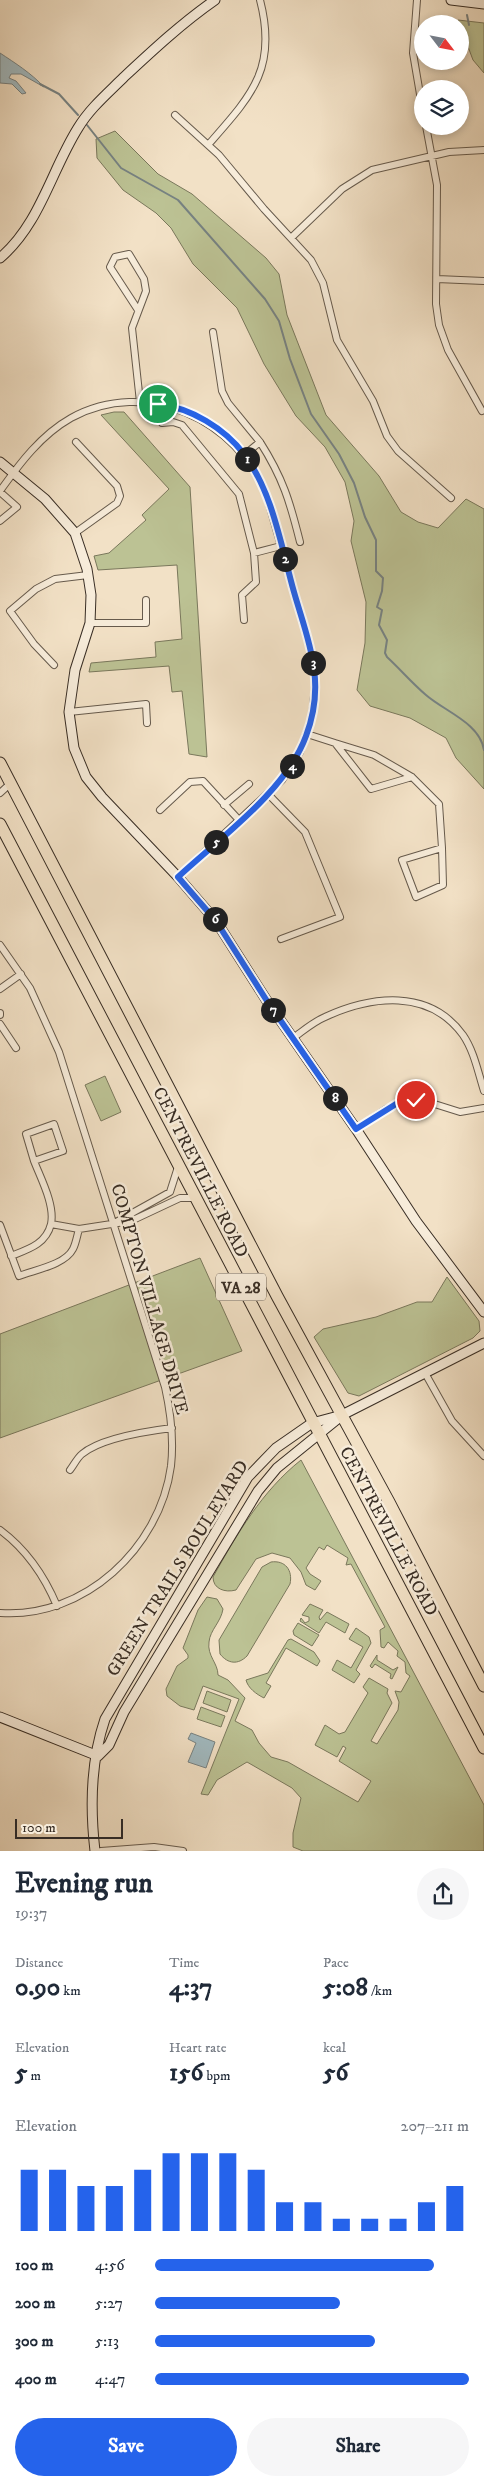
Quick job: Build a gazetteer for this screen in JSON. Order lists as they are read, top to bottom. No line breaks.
{"streets":{"highway":["CENTREVILLE ROAD","VA 28"],"street":["COMPTON VILLAGE DRIVE","GREEN TRAILS BOULEVARD"]},"crossings":[["CENTREVILLE ROAD","GREEN TRAILS BOULEVARD"]],"scale_bar":"100 m","north":"bottom right","page":{"pins":["1","2","3","4","5","6","7","8"],"scale":"100 m","heading":["Evening run","19:37"],"stats":[["Distance","0.90 km"],["Time","4:37"],["Pace","5:08 /km"],["Elevation","5 m"],["Heart rate","156 bpm"],["kcal","56"]],"chart":["Elevation","207–211 m"],"list":[{"name":"100 m","note":"4:56"},{"name":"200 m","note":"5:27"},{"name":"300 m","note":"5:13"},{"name":"400 m","note":"4:47"}],"buttons":["Save","Share"]}}
